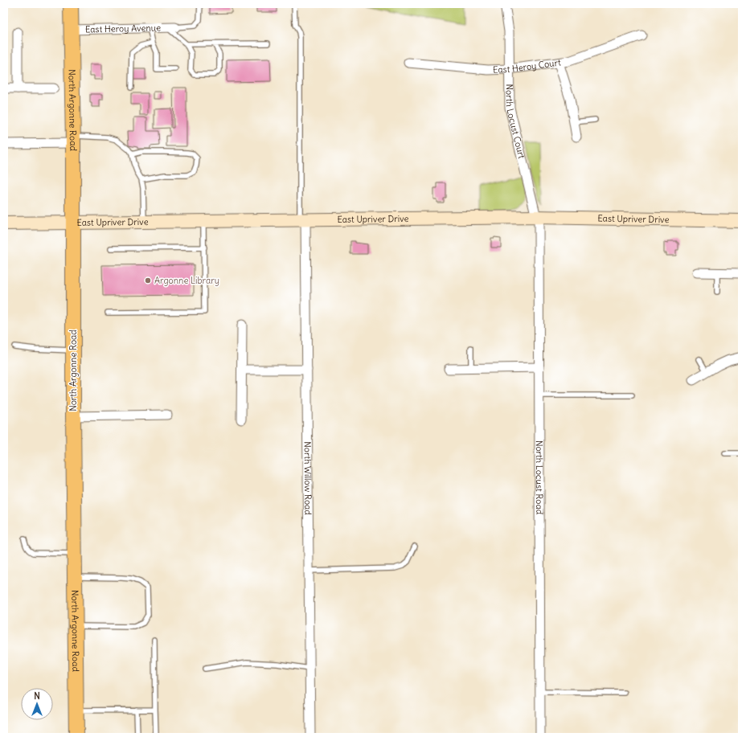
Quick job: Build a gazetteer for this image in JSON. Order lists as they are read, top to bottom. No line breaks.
{"streets":{"main road":["North Argonne Road"],"street":["East Heroy Avenue","East Heroy Court","North Locust Court","East Upriver Drive","North Locust Road","North Willow Road"]},"crossings":[["East Heroy Avenue","North Argonne Road"],["East Heroy Court","North Locust Court"],["North Argonne Road","East Upriver Drive"],["North Locust Court","East Upriver Drive"],["North Locust Court","North Locust Road"],["East Upriver Drive","North Locust Road"],["East Upriver Drive","North Willow Road"]],"places":["Argonne Library"],"north":"top"}
